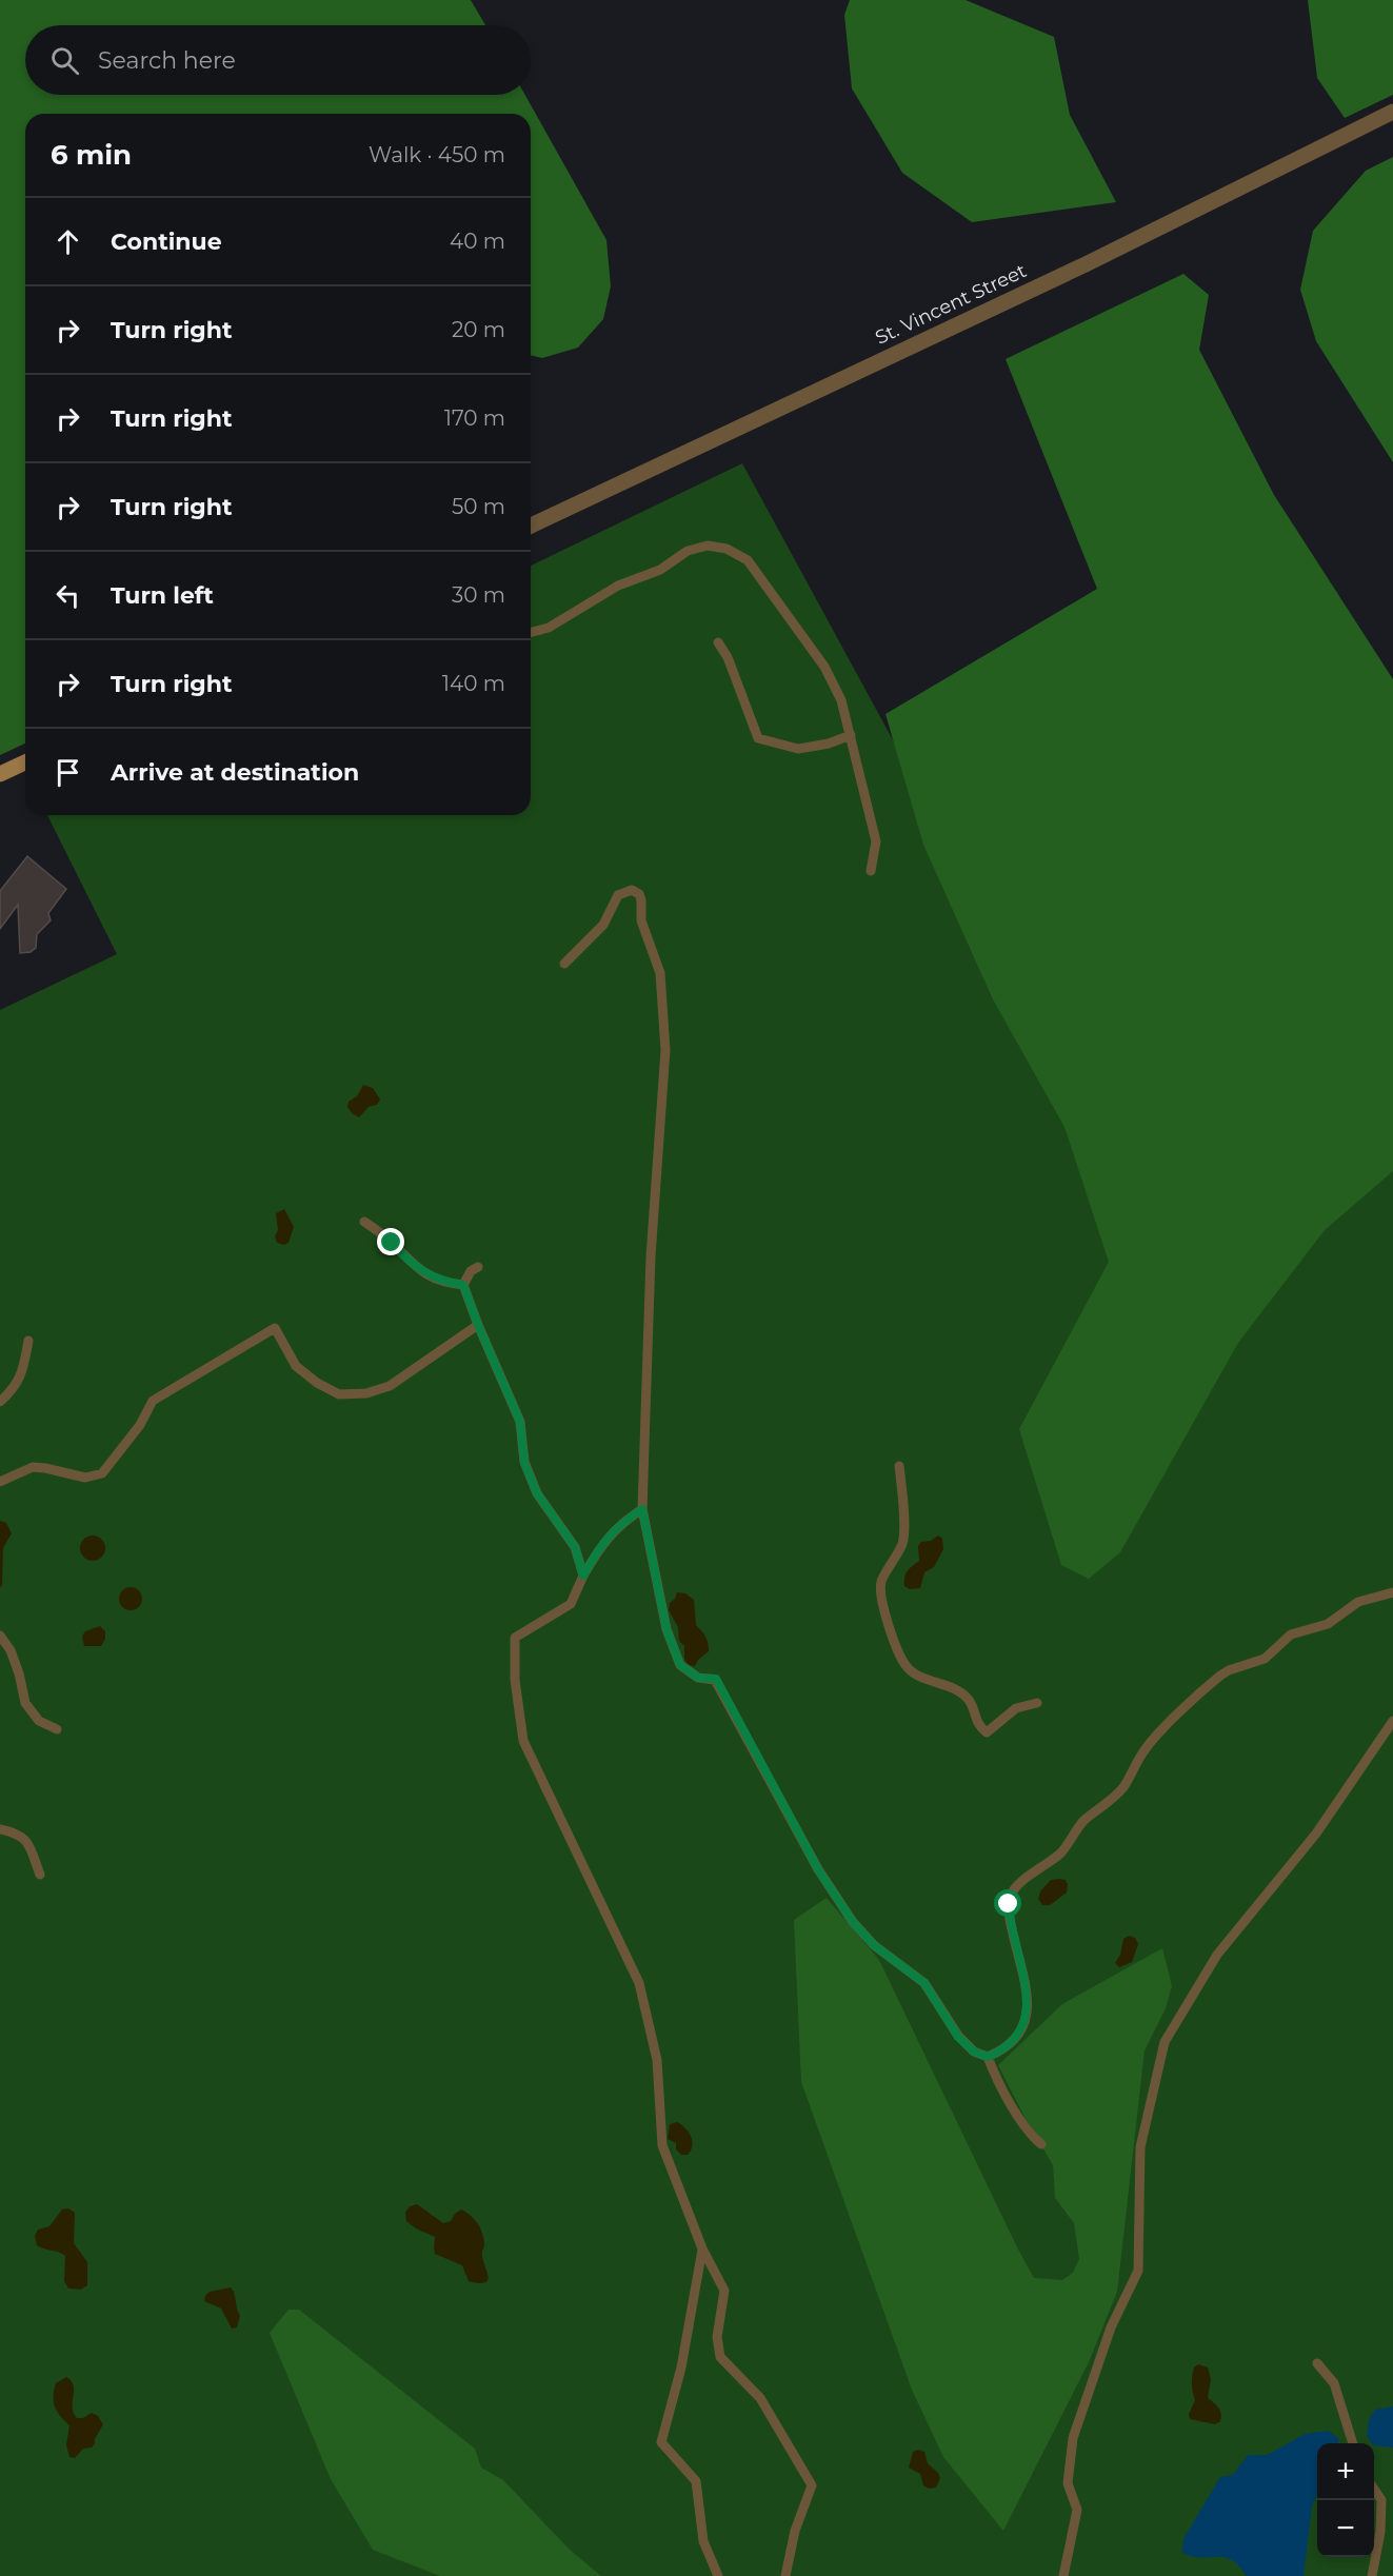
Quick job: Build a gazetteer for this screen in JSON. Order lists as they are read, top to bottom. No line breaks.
{"streets":{"street":["St. Vincent Street"]},"page":{"search":"Search here","heading":["6 min","Walk · 450 m"],"list":[["Continue","40 m"],["Turn right","20 m"],["Turn right","170 m"],["Turn right","50 m"],["Turn left","30 m"],["Turn right","140 m"],"Arrive at destination"],"map_buttons":["+","−"]}}
